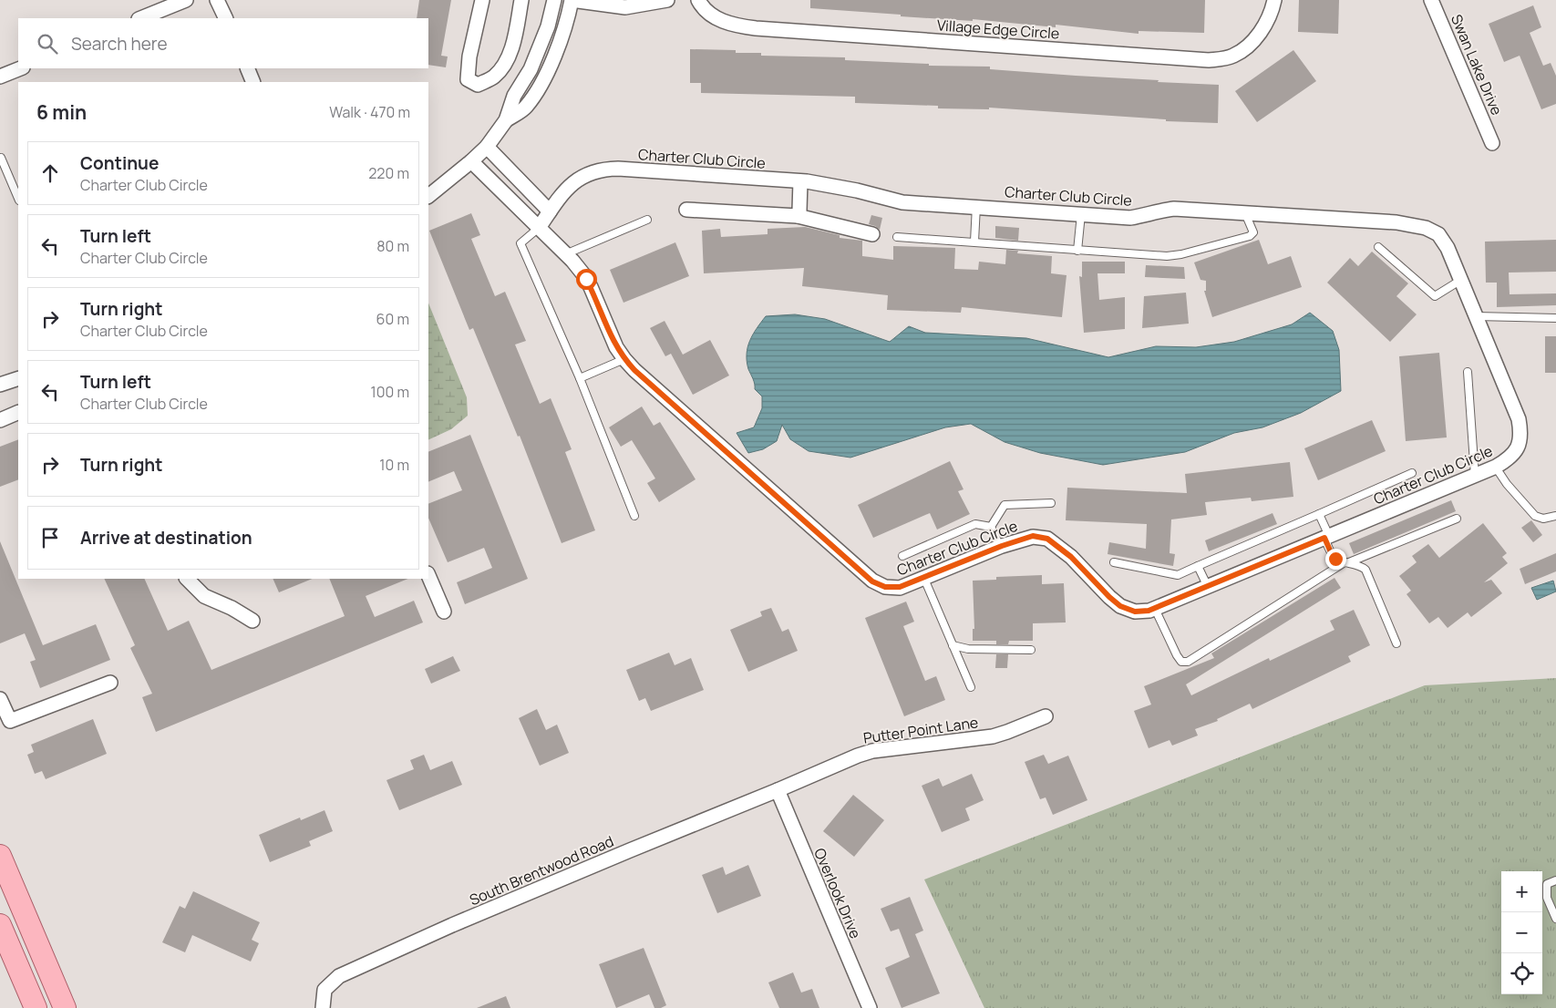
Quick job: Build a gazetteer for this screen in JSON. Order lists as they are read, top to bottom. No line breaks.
{"streets":{"street":["Village Edge Circle","Swan Lake Drive","Charter Club Circle","Putter Point Lane","South Brentwood Road","Overlook Drive"]},"crossings":[["Putter Point Lane","South Brentwood Road"],["Putter Point Lane","Overlook Drive"],["South Brentwood Road","Overlook Drive"]],"page":{"search":"Search here","heading":["6 min","Walk · 470 m"],"list":[["Continue","Charter Club Circle","220 m"],["Turn left","Charter Club Circle","80 m"],["Turn right","Charter Club Circle","60 m"],["Turn left","Charter Club Circle","100 m"],["Turn right","10 m"],"Arrive at destination"],"map_buttons":["+","−"]}}
